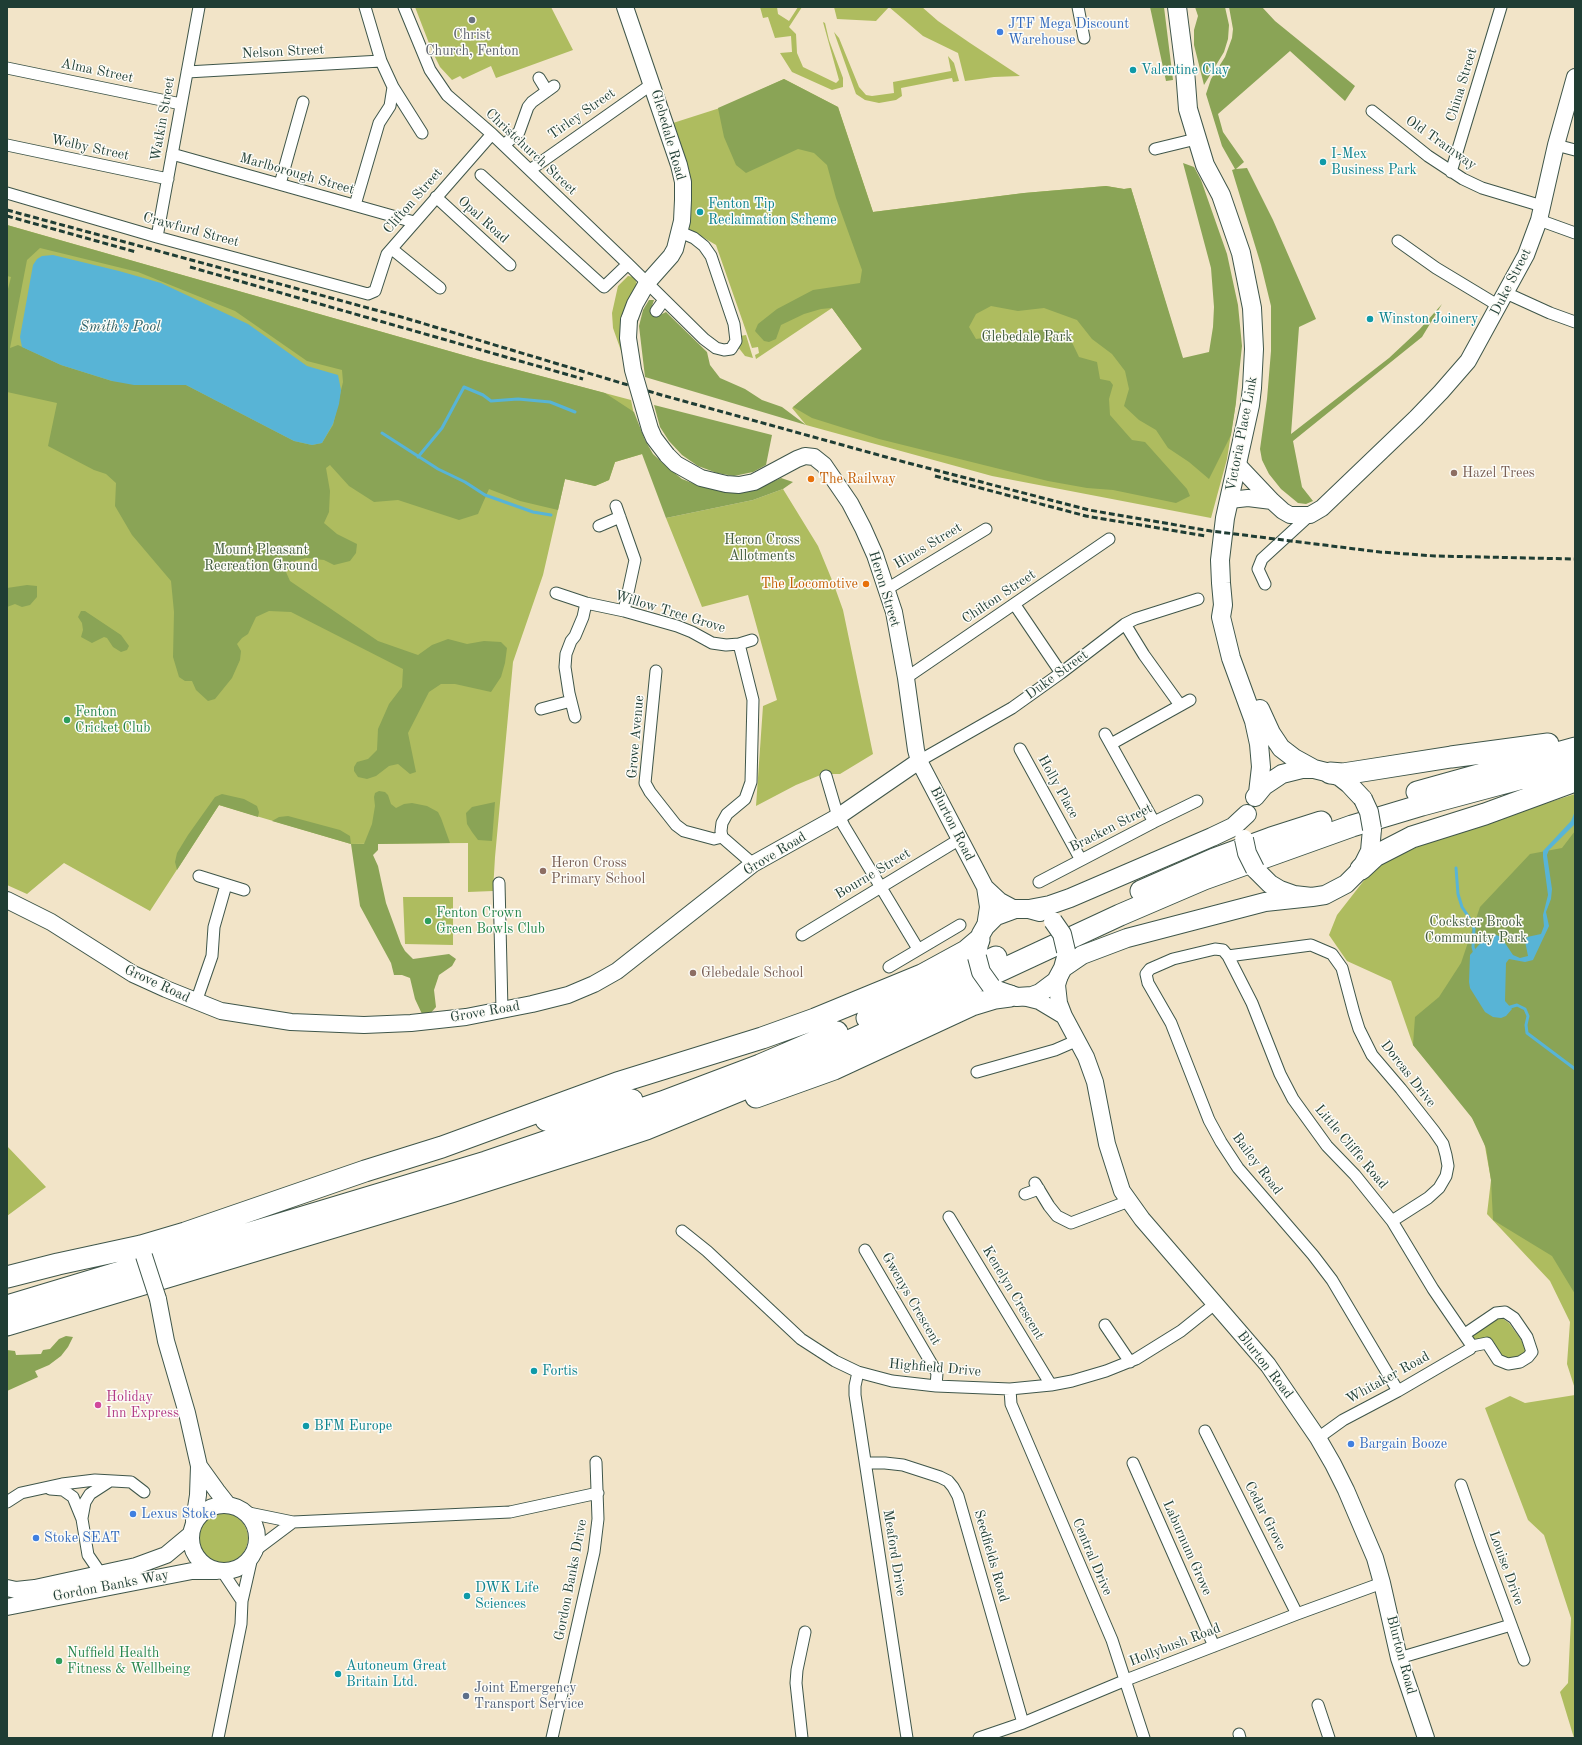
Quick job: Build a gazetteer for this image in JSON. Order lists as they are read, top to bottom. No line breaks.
{"streets":{"main road":["Victoria Place Link"],"street":["Nelson Street","Alma Street","China Street","Tirley Street","Watkin Street","Glebedale Road","Old Tramway","Welby Street","Christchurch Street","Marlborough Street","Clifton Street","Opal Road","Crawfurd Street","Duke Street","Hines Street","Heron Street","Chilton Street","Willow Tree Grove","Grove Avenue","Holly Place","Blurton Road","Bracken Street","Grove Road","Bourne Street","Dorcas Drive","Little Cliffe Road","Bailey Road","Kenelyn Crescent","Gwenys Crescent","Highfield Drive","Whitaker Road","Cedar Grove","Laburnum Grove","Meaford Drive","Seedfields Road","Central Drive","Louise Drive","Gordon Banks Drive","Gordon Banks Way","Hollybush Road"]},"crossings":[["Nelson Street","Watkin Street"],["Alma Street","Watkin Street"],["China Street","Old Tramway"],["Tirley Street","Glebedale Road"],["Tirley Street","Christchurch Street"],["Watkin Street","Welby Street"],["Watkin Street","Marlborough Street"],["Watkin Street","Crawfurd Street"],["Glebedale Road","Christchurch Street"],["Glebedale Road","Heron Street"],["Old Tramway","Duke Street"],["Christchurch Street","Clifton Street"],["Marlborough Street","Clifton Street"],["Clifton Street","Opal Road"],["Clifton Street","Crawfurd Street"],["Duke Street","Heron Street"],["Duke Street","Blurton Road"],["Duke Street","Grove Road"],["Hines Street","Heron Street"],["Heron Street","Chilton Street"],["Heron Street","Blurton Road"],["Heron Street","Grove Road"],["Willow Tree Grove","Grove Avenue"],["Holly Place","Bracken Street"],["Blurton Road","Grove Road"],["Blurton Road","Bourne Street"],["Blurton Road","Highfield Drive"],["Blurton Road","Whitaker Road"],["Blurton Road","Hollybush Road"],["Dorcas Drive","Little Cliffe Road"],["Dorcas Drive","Bailey Road"],["Little Cliffe Road","Bailey Road"],["Little Cliffe Road","Whitaker Road"],["Bailey Road","Whitaker Road"],["Kenelyn Crescent","Highfield Drive"],["Gwenys Crescent","Highfield Drive"],["Highfield Drive","Meaford Drive"],["Highfield Drive","Central Drive"],["Cedar Grove","Hollybush Road"],["Laburnum Grove","Hollybush Road"],["Meaford Drive","Seedfields Road"],["Seedfields Road","Hollybush Road"],["Central Drive","Hollybush Road"],["Gordon Banks Drive","Gordon Banks Way"]],"water":["Smith's Pool"],"parks":["Glebedale Park","Heron Cross Allotments","Mount Pleasant Recreation Ground","Cockster Brook Community Park"],"places":["Christ Church, Fenton","JTF Mega Discount Warehouse","Valentine Clay","I-Mex Business Park","Fenton Tip Reclaimation Scheme","Winston Joinery","Hazel Trees","The Railway","The Locomotive","Fenton Cricket Club","Heron Cross Primary School","Fenton Crown Green Bowls Club","Glebedale School","Fortis","Holiday Inn Express","BFM Europe","Bargain Booze","Lexus Stoke","Stoke SEAT","DWK Life Sciences","Nuffield Health Fitness & Wellbeing","Autoneum Great Britain Ltd.","Joint Emergency Transport Service"]}
